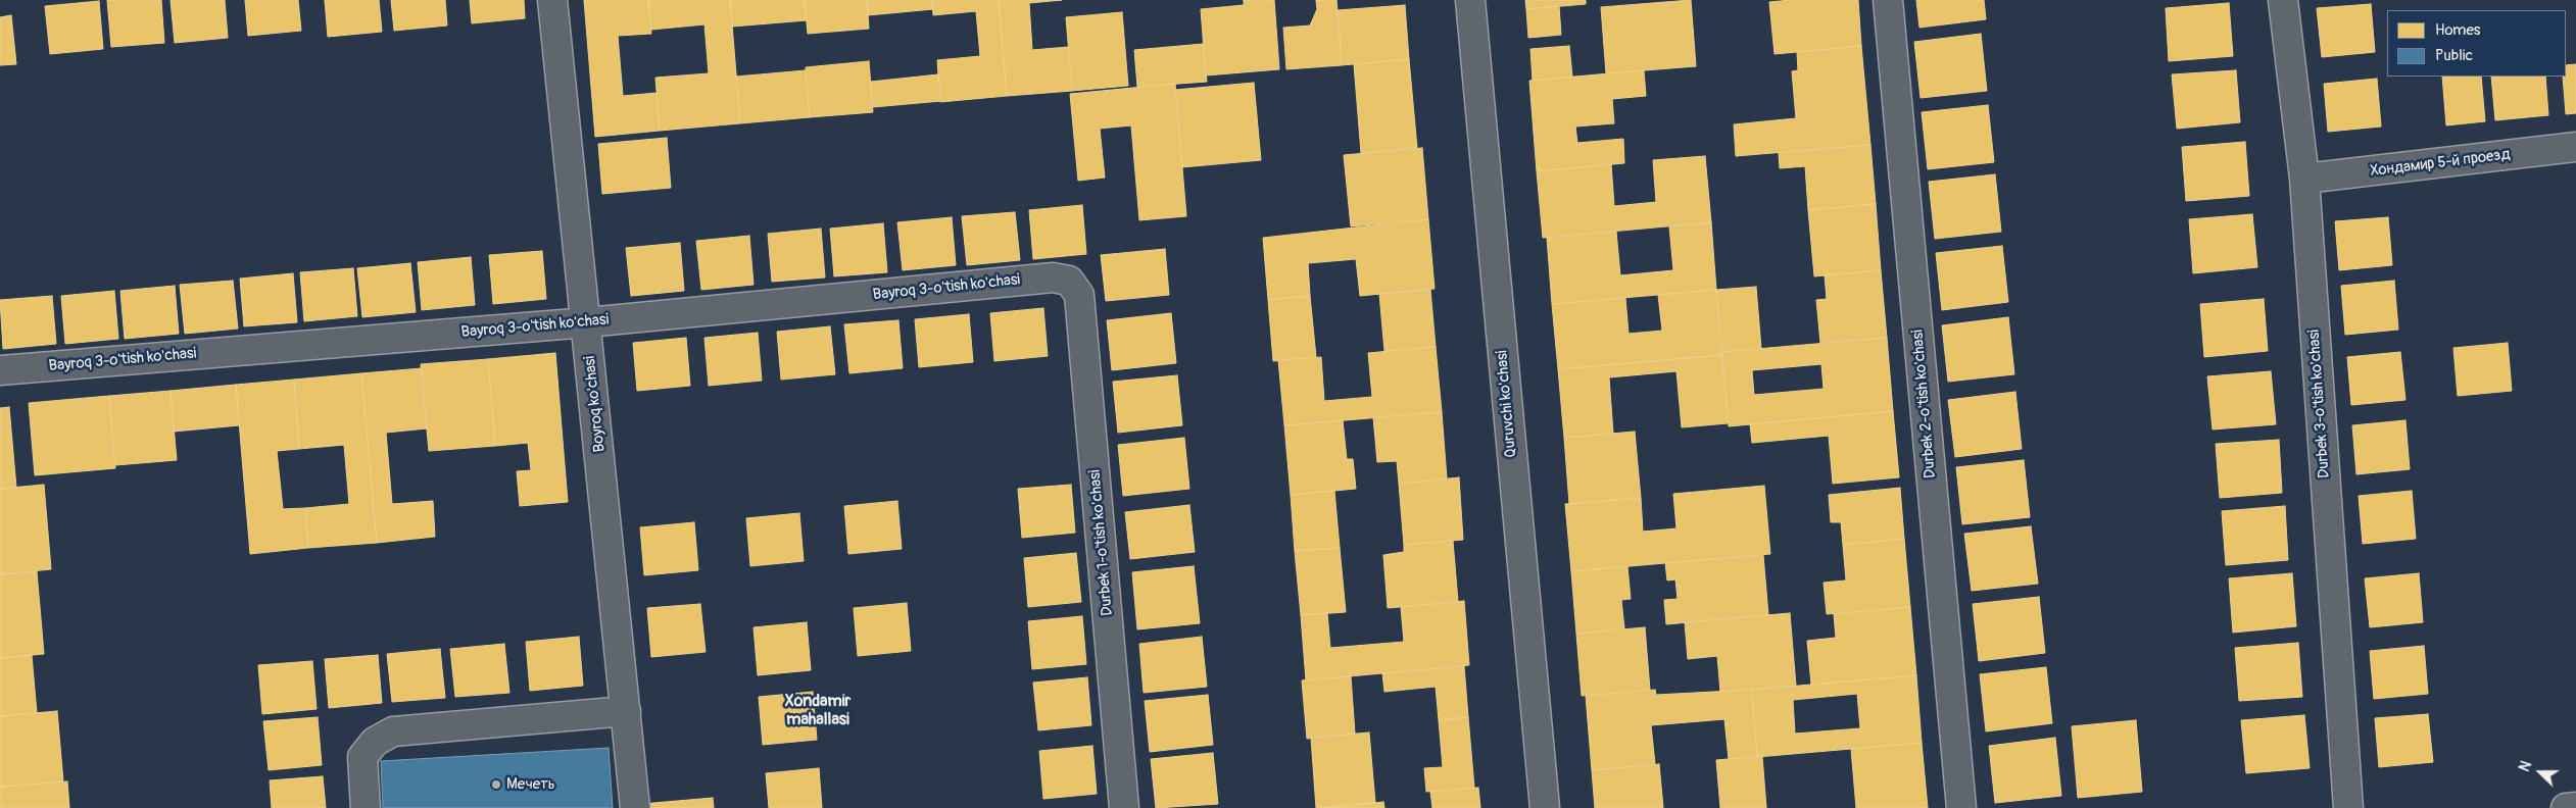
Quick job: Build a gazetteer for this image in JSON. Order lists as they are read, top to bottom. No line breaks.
{"streets":{"street":["Хондамир 5-й проезд","Bayroq 3-o'tish ko'chasi","Boyroq ko'chasi","Quruvchi ko'chasi","Durbek 2-o'tish ko'chasi","Durbek 3-o'tish ko'chasi","Durbek 1-o'tish ko'chasi"]},"crossings":[["Хондамир 5-й проезд","Durbek 3-o'tish ko'chasi"],["Bayroq 3-o'tish ko'chasi","Boyroq ko'chasi"],["Bayroq 3-o'tish ko'chasi","Durbek 1-o'tish ko'chasi"]],"districts":["Xondamir mahallasi"],"places":["Мечеть"],"legend":["Homes","Public"],"north":"left"}
